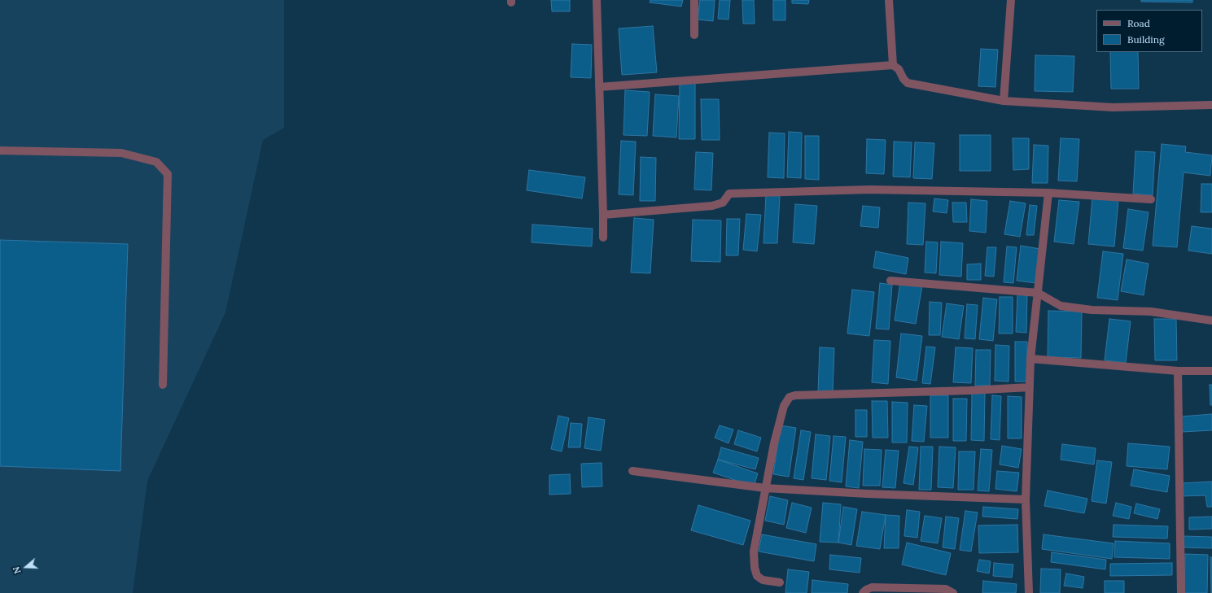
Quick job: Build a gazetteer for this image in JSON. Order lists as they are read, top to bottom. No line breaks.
{"legend":["Road","Building"],"north":"left"}
